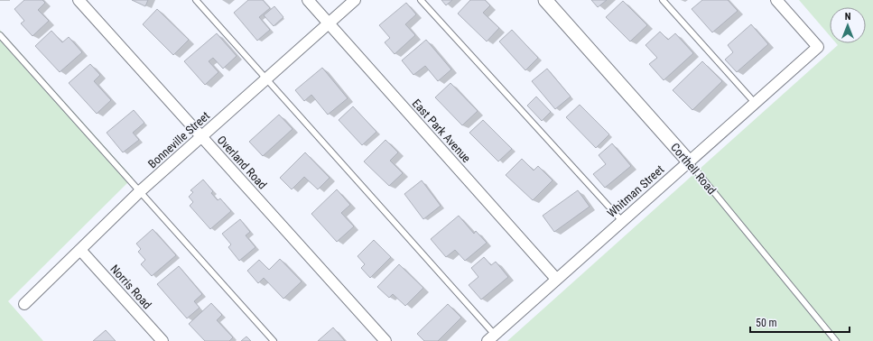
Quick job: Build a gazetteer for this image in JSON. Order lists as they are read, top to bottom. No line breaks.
{"streets":{"street":["East Park Avenue","Bonneville Street","Overland Road","Corthell Road","Whitman Street","Norris Road"]},"crossings":[["East Park Avenue","Bonneville Street"],["East Park Avenue","Whitman Street"],["Bonneville Street","Overland Road"],["Bonneville Street","Norris Road"],["Corthell Road","Whitman Street"]],"scale_bar":"50 m","north":"top"}
